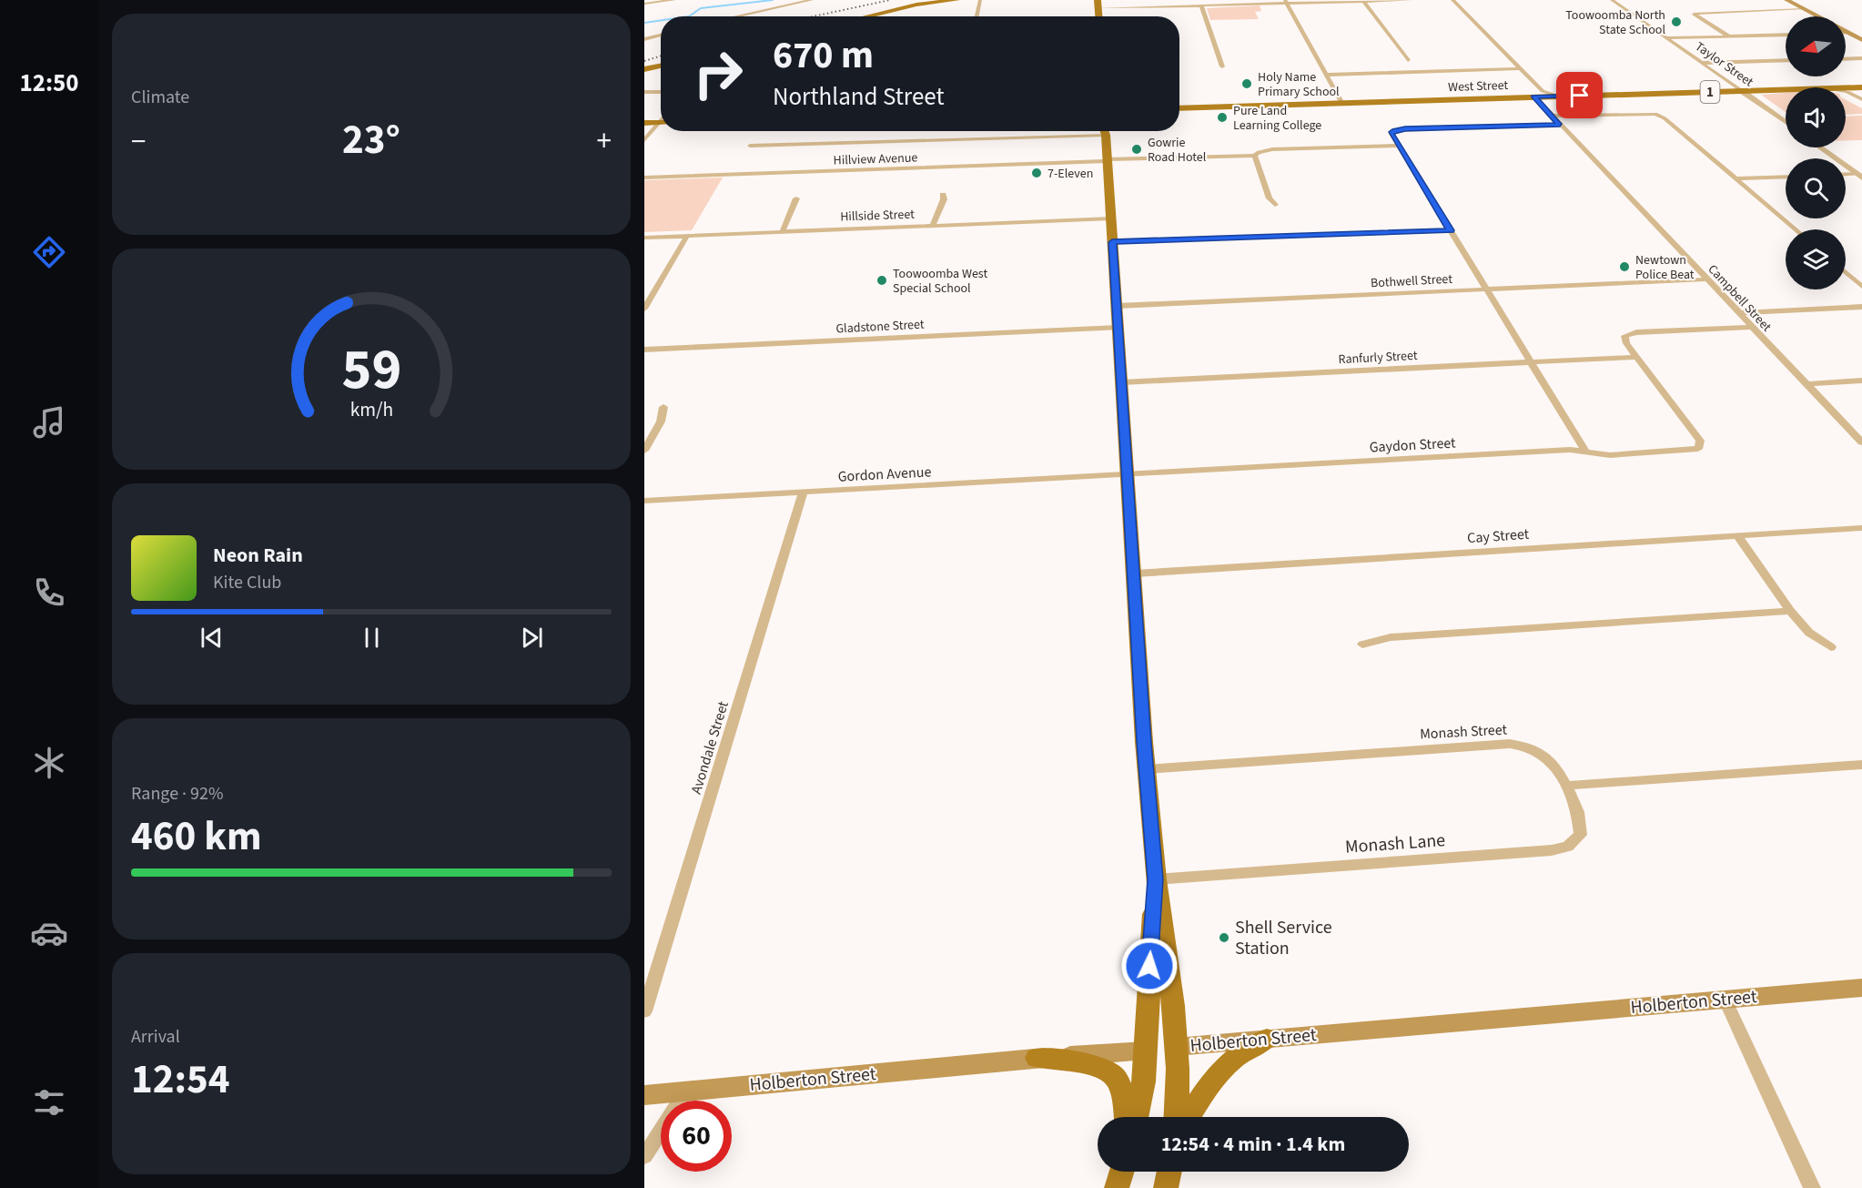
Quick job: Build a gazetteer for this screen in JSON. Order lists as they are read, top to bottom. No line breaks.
{"streets":{"main road":["West Street","1","Holberton Street"],"street":["Taylor Street","Hillview Avenue","Hillside Street","Bothwell Street","Campbell Street","Gladstone Street","Ranfurly Street","Gaydon Street","Gordon Avenue","Cay Street","Monash Street","Avondale Street","Monash Lane"]},"crossings":[["Taylor Street","West Street"],["Taylor Street","1"],["West Street","Campbell Street"],["Bothwell Street","Campbell Street"],["Ranfurly Street","Gaydon Street"],["Gaydon Street","Gordon Avenue"],["Gordon Avenue","Avondale Street"],["Monash Street","Monash Lane"]],"places":["Toowoomba North State School","Holy Name Primary School","Pure Land Learning College","Gowrie Road Hotel","7-Eleven","Newtown Police Beat","Toowoomba West Special School","Shell Service Station"],"north":"left","page":{"tabs":"12:50","tile":["Climate",["Range · 92%","460 km"],["Arrival","12:54"]],"turn":["670 m","Northland Street"],"heat":["−","23°","+"],"song":["Neon Rain","Kite Club"],"limit":"60","trip":"12:54 · 4 min · 1.4 km","gauge":["59","km/h"]}}
